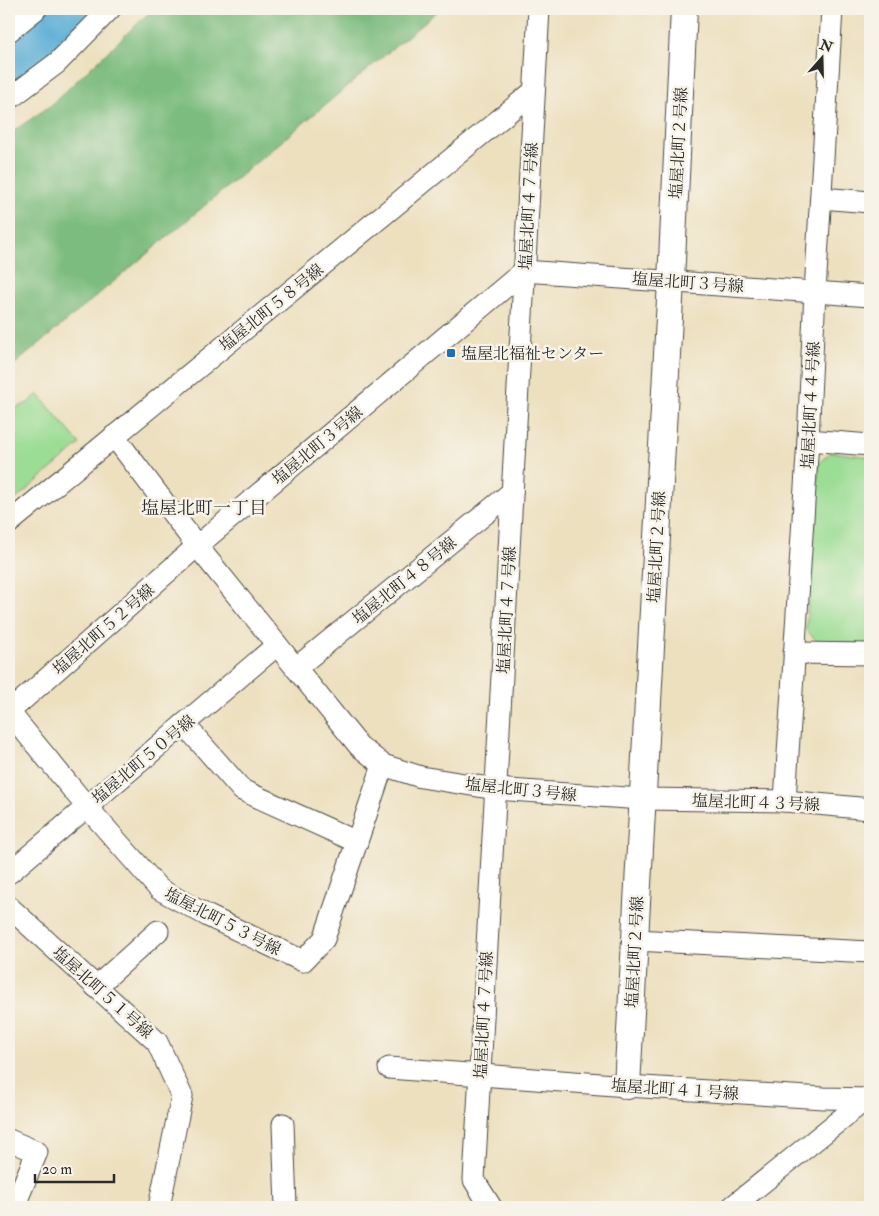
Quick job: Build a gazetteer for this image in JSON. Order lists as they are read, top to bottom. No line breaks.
{"streets":{"street":["塩屋北町２号線","塩屋北町４７号線","塩屋北町３号線","塩屋北町５８号線","塩屋北町４４号線","塩屋北町４８号線","塩屋北町５２号線","塩屋北町５０号線","塩屋北町４３号線","塩屋北町５３号線","塩屋北町５１号線","塩屋北町４１号線"]},"crossings":[["塩屋北町２号線","塩屋北町３号線"],["塩屋北町２号線","塩屋北町４３号線"],["塩屋北町２号線","塩屋北町４１号線"],["塩屋北町４７号線","塩屋北町３号線"],["塩屋北町４７号線","塩屋北町５８号線"],["塩屋北町４７号線","塩屋北町４８号線"],["塩屋北町４７号線","塩屋北町４１号線"],["塩屋北町３号線","塩屋北町４４号線"],["塩屋北町３号線","塩屋北町４８号線"],["塩屋北町３号線","塩屋北町５２号線"],["塩屋北町３号線","塩屋北町５０号線"],["塩屋北町３号線","塩屋北町４３号線"],["塩屋北町３号線","塩屋北町５３号線"],["塩屋北町４４号線","塩屋北町４３号線"],["塩屋北町５２号線","塩屋北町５３号線"],["塩屋北町５０号線","塩屋北町５３号線"]],"districts":["塩屋北町一丁目"],"places":{"transit":["塩屋北福祉センター"]},"scale_bar":"20 m","north":"top"}
